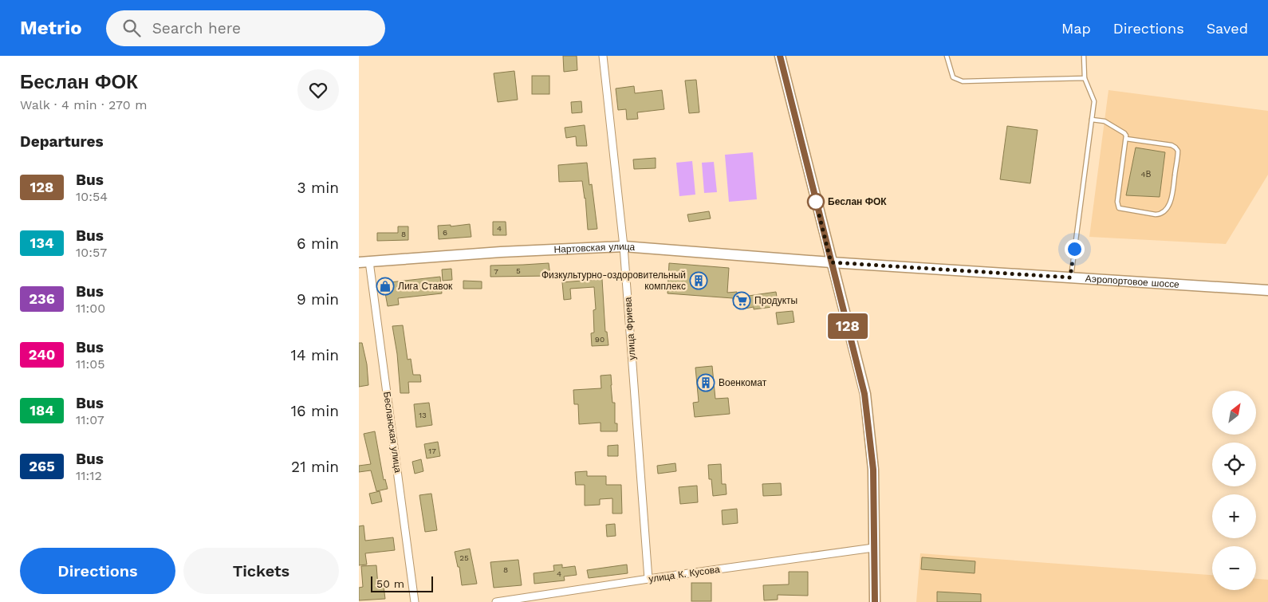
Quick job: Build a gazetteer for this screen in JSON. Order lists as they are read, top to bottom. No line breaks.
{"streets":{"main road":["Нартовская улица","Аэропортовое шоссе"],"street":["улица Фриева","Бесланская улица","улица К. Кусова"]},"crossings":[["Нартовская улица","Аэропортовое шоссе"],["Нартовская улица","улица Фриева"],["Нартовская улица","Бесланская улица"],["улица Фриева","улица К. Кусова"]],"places":{"other":["Беслан ФОК"],"building":["Физкультурно-оздоровительный комплекс","Военкомат"],"shop":["Лига Ставок"],"supermarket":["Продукты"]},"lines":["bus line 128"],"house_numbers":["4В","4","6","8","5","7","90","13","17","25","8","4"],"scale_bar":"50 m","north":"top right","page":{"header":"Metrio","search":"Search here","nav":["Map","Directions","Saved"],"heading":[["Беслан ФОК","Walk · 4 min · 270 m"],"Departures"],"on_map":"128","list":[{"mark":"128","name":"Bus","note":"10:54","value":"3 min"},{"mark":"134","name":"Bus","note":"10:57","value":"6 min"},{"mark":"236","name":"Bus","note":"11:00","value":"9 min"},{"mark":"240","name":"Bus","note":"11:05","value":"14 min"},{"mark":"184","name":"Bus","note":"11:07","value":"16 min"},{"mark":"265","name":"Bus","note":"11:12","value":"21 min"}],"map_buttons":["+","−"],"buttons":["Directions","Tickets"],"scale":"50 m"}}
